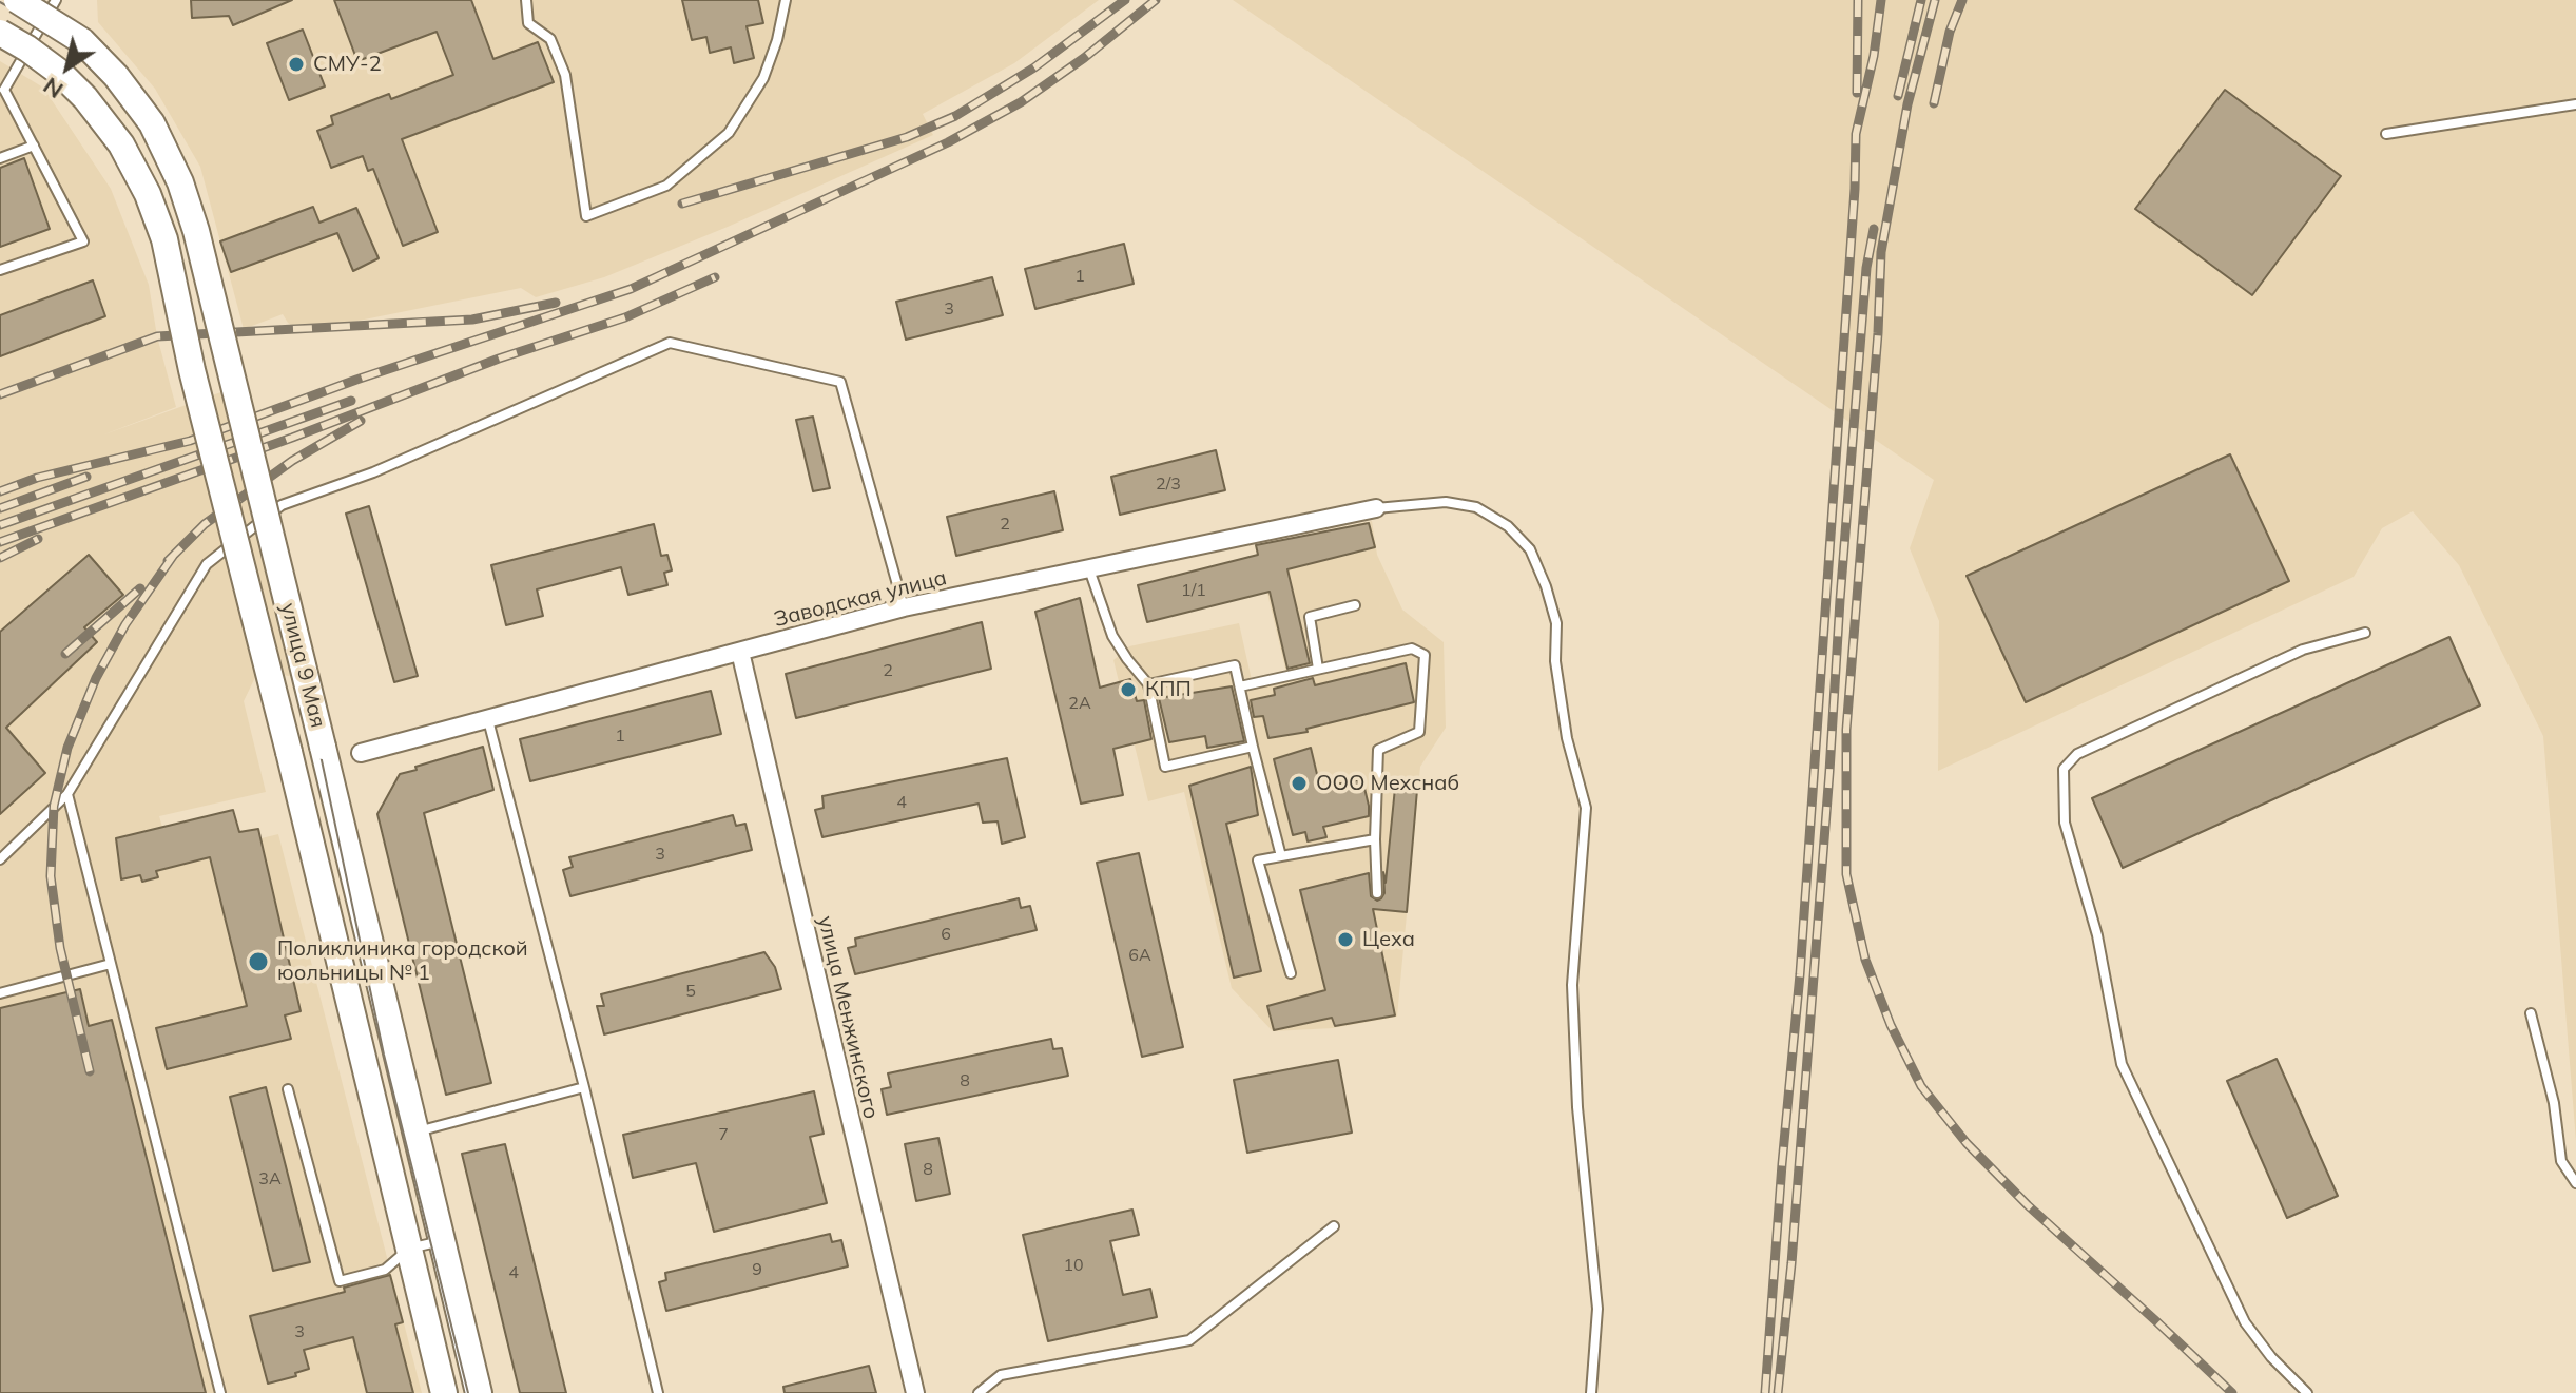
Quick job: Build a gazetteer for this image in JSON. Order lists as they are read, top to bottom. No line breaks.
{"streets":{"main road":["улица 9 Мая"],"street":["Заводская улица","улица Менжинского"]},"crossings":[["Заводская улица","улица Менжинского"]],"places":["СМУ-2","КПП","ООО Мехснаб","Цеха","Поликлиника городской юольницы № 1"],"house_numbers":["1","3","2/3","2","1/1","2","2А","1","4","3","6","6А","5","8","7","8","3А","10","9","4","3"],"north":"bottom left"}
